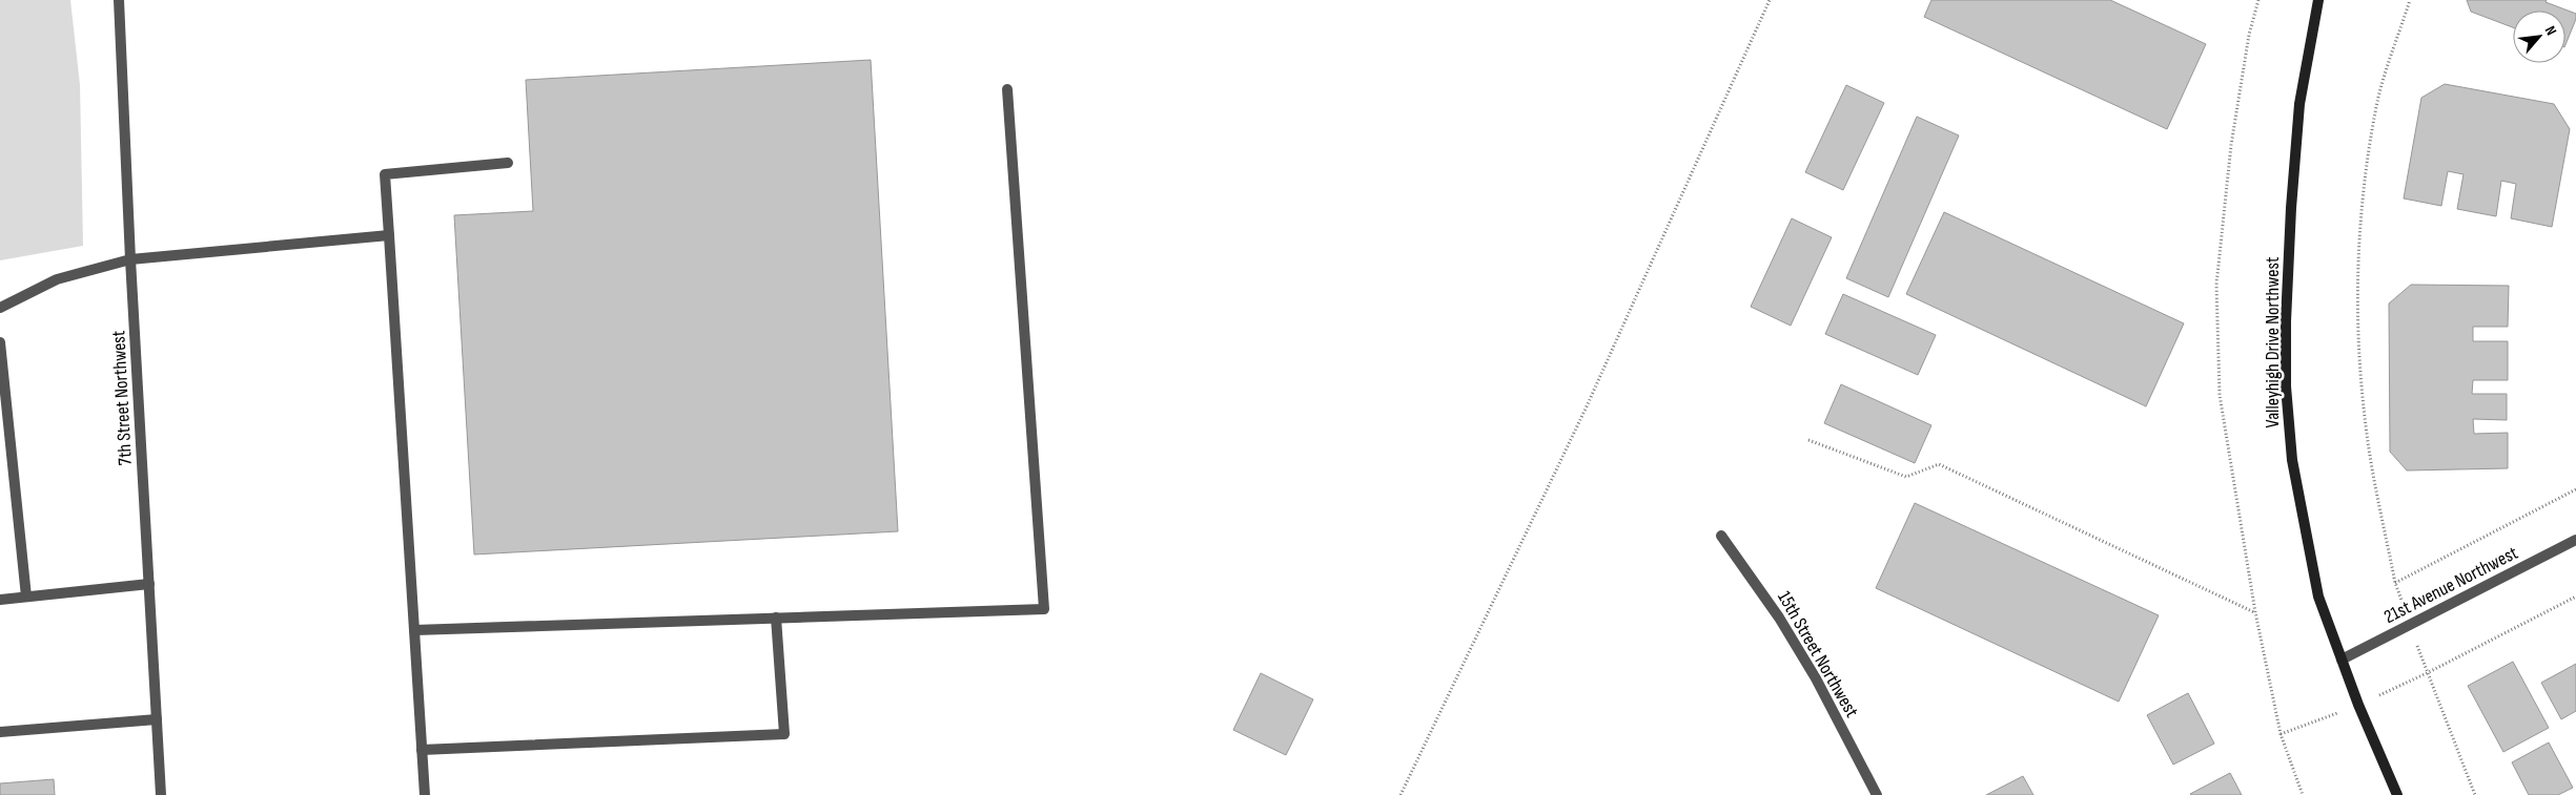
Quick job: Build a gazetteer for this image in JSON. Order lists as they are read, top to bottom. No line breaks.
{"streets":{"main road":["Valleyhigh Drive Northwest"],"street":["7th Street Northwest","21st Avenue Northwest","15th Street Northwest"]},"crossings":[["Valleyhigh Drive Northwest","21st Avenue Northwest"]],"north":"top right"}
